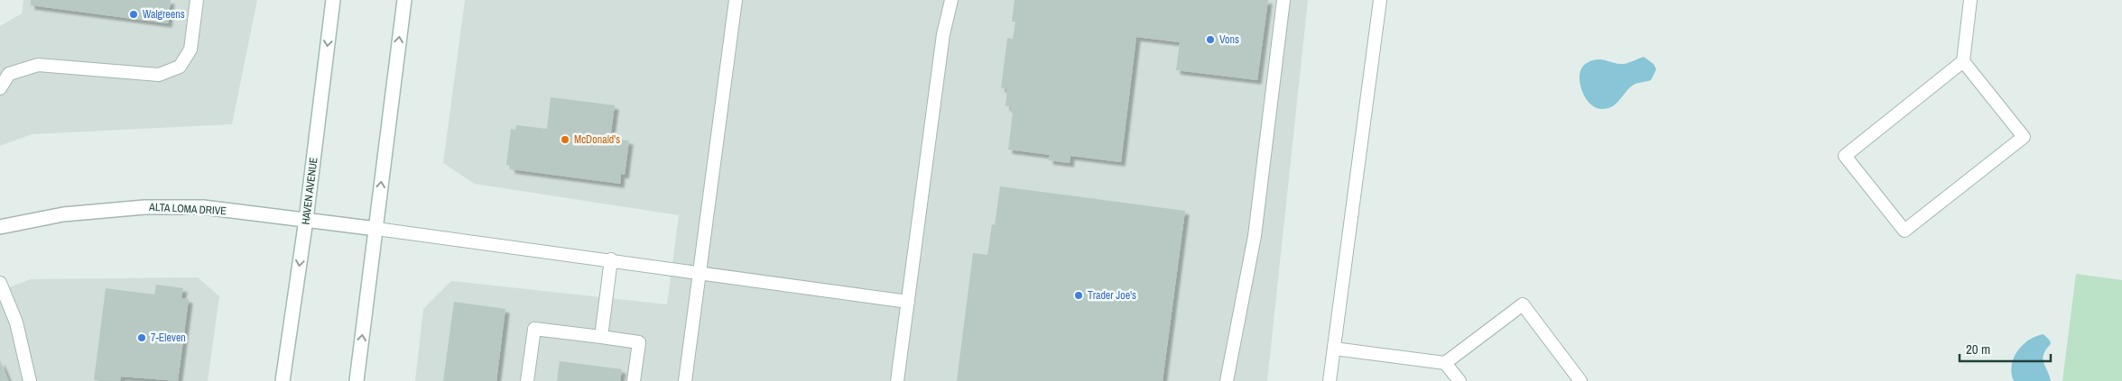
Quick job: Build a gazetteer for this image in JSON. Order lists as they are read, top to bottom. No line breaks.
{"streets":{"main road":["HAVEN AVENUE","ALTA LOMA DRIVE"]},"crossings":[["HAVEN AVENUE","ALTA LOMA DRIVE"]],"places":["Walgreens","Vons","McDonald's","Trader Joe's","7-Eleven"],"scale_bar":"20 m"}
